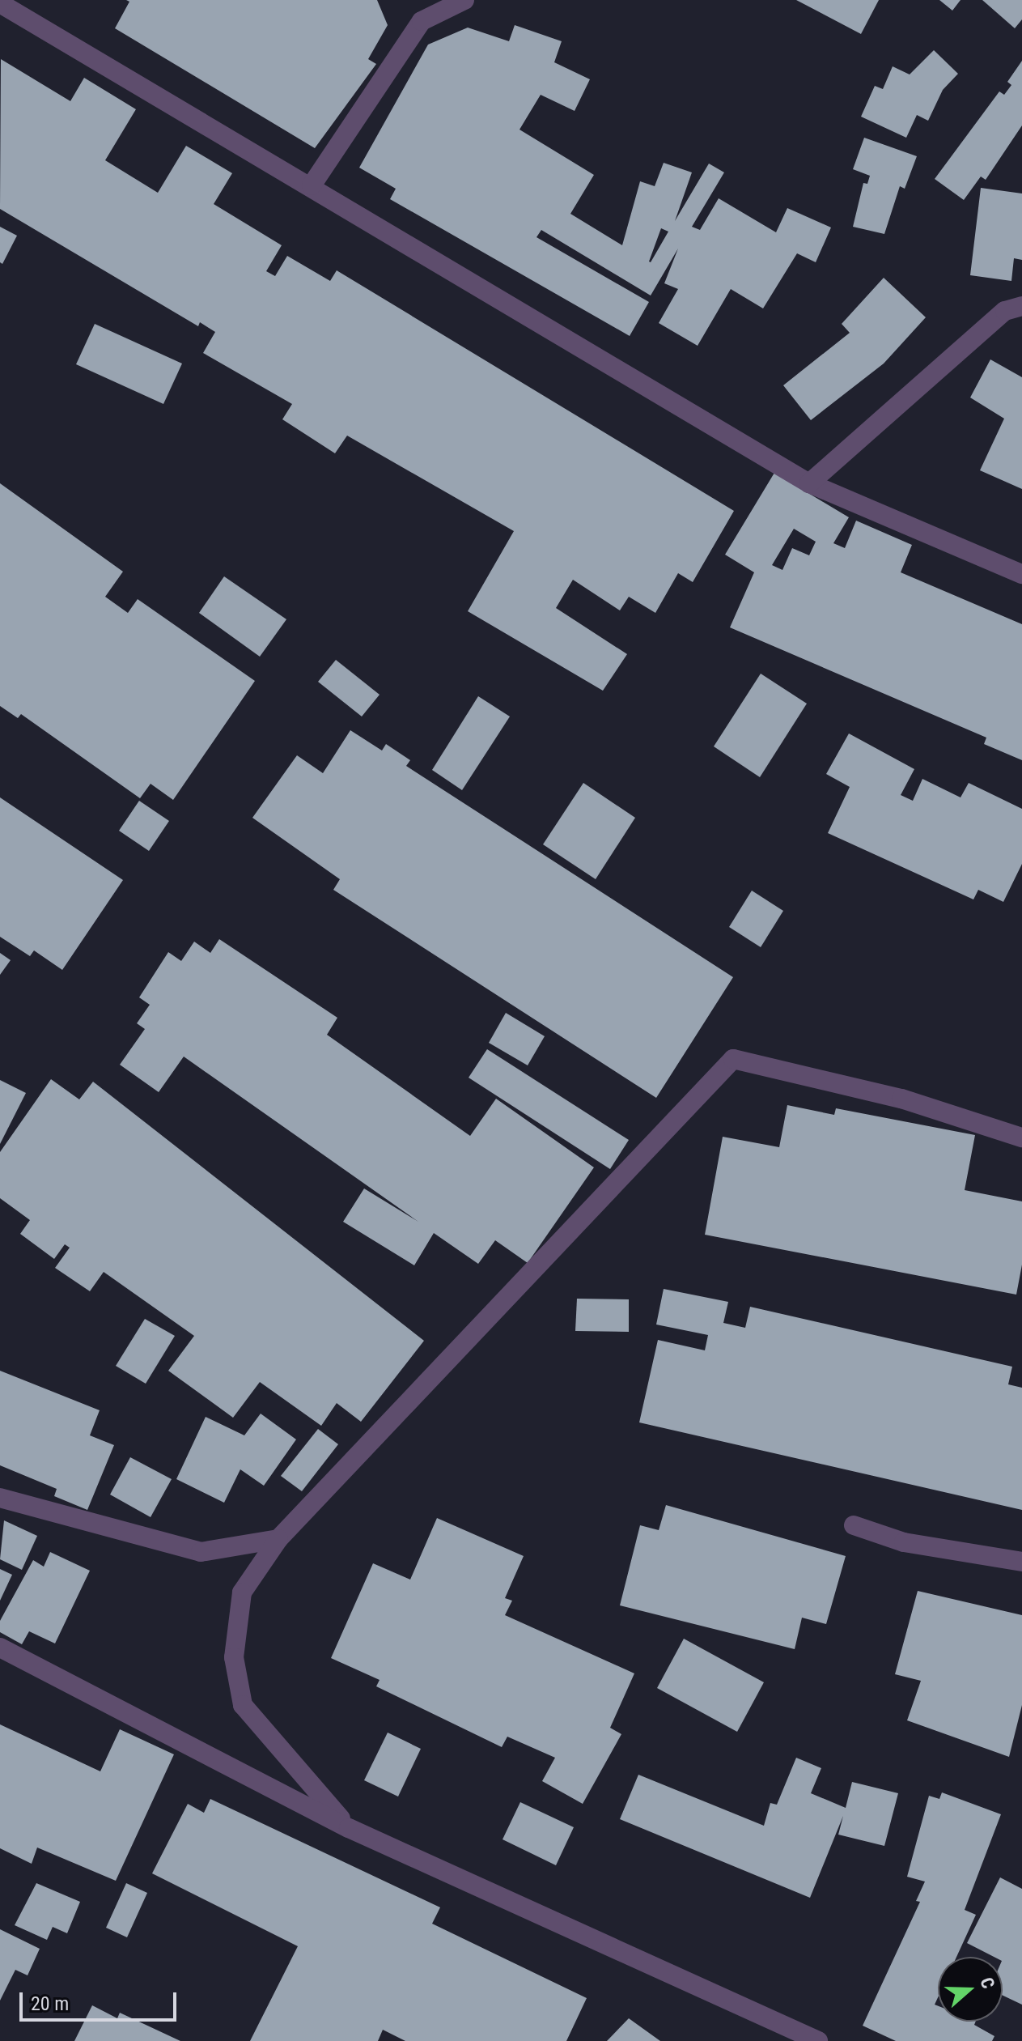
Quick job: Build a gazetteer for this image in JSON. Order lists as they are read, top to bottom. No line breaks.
{"scale_bar":"20 m","north":"right"}
